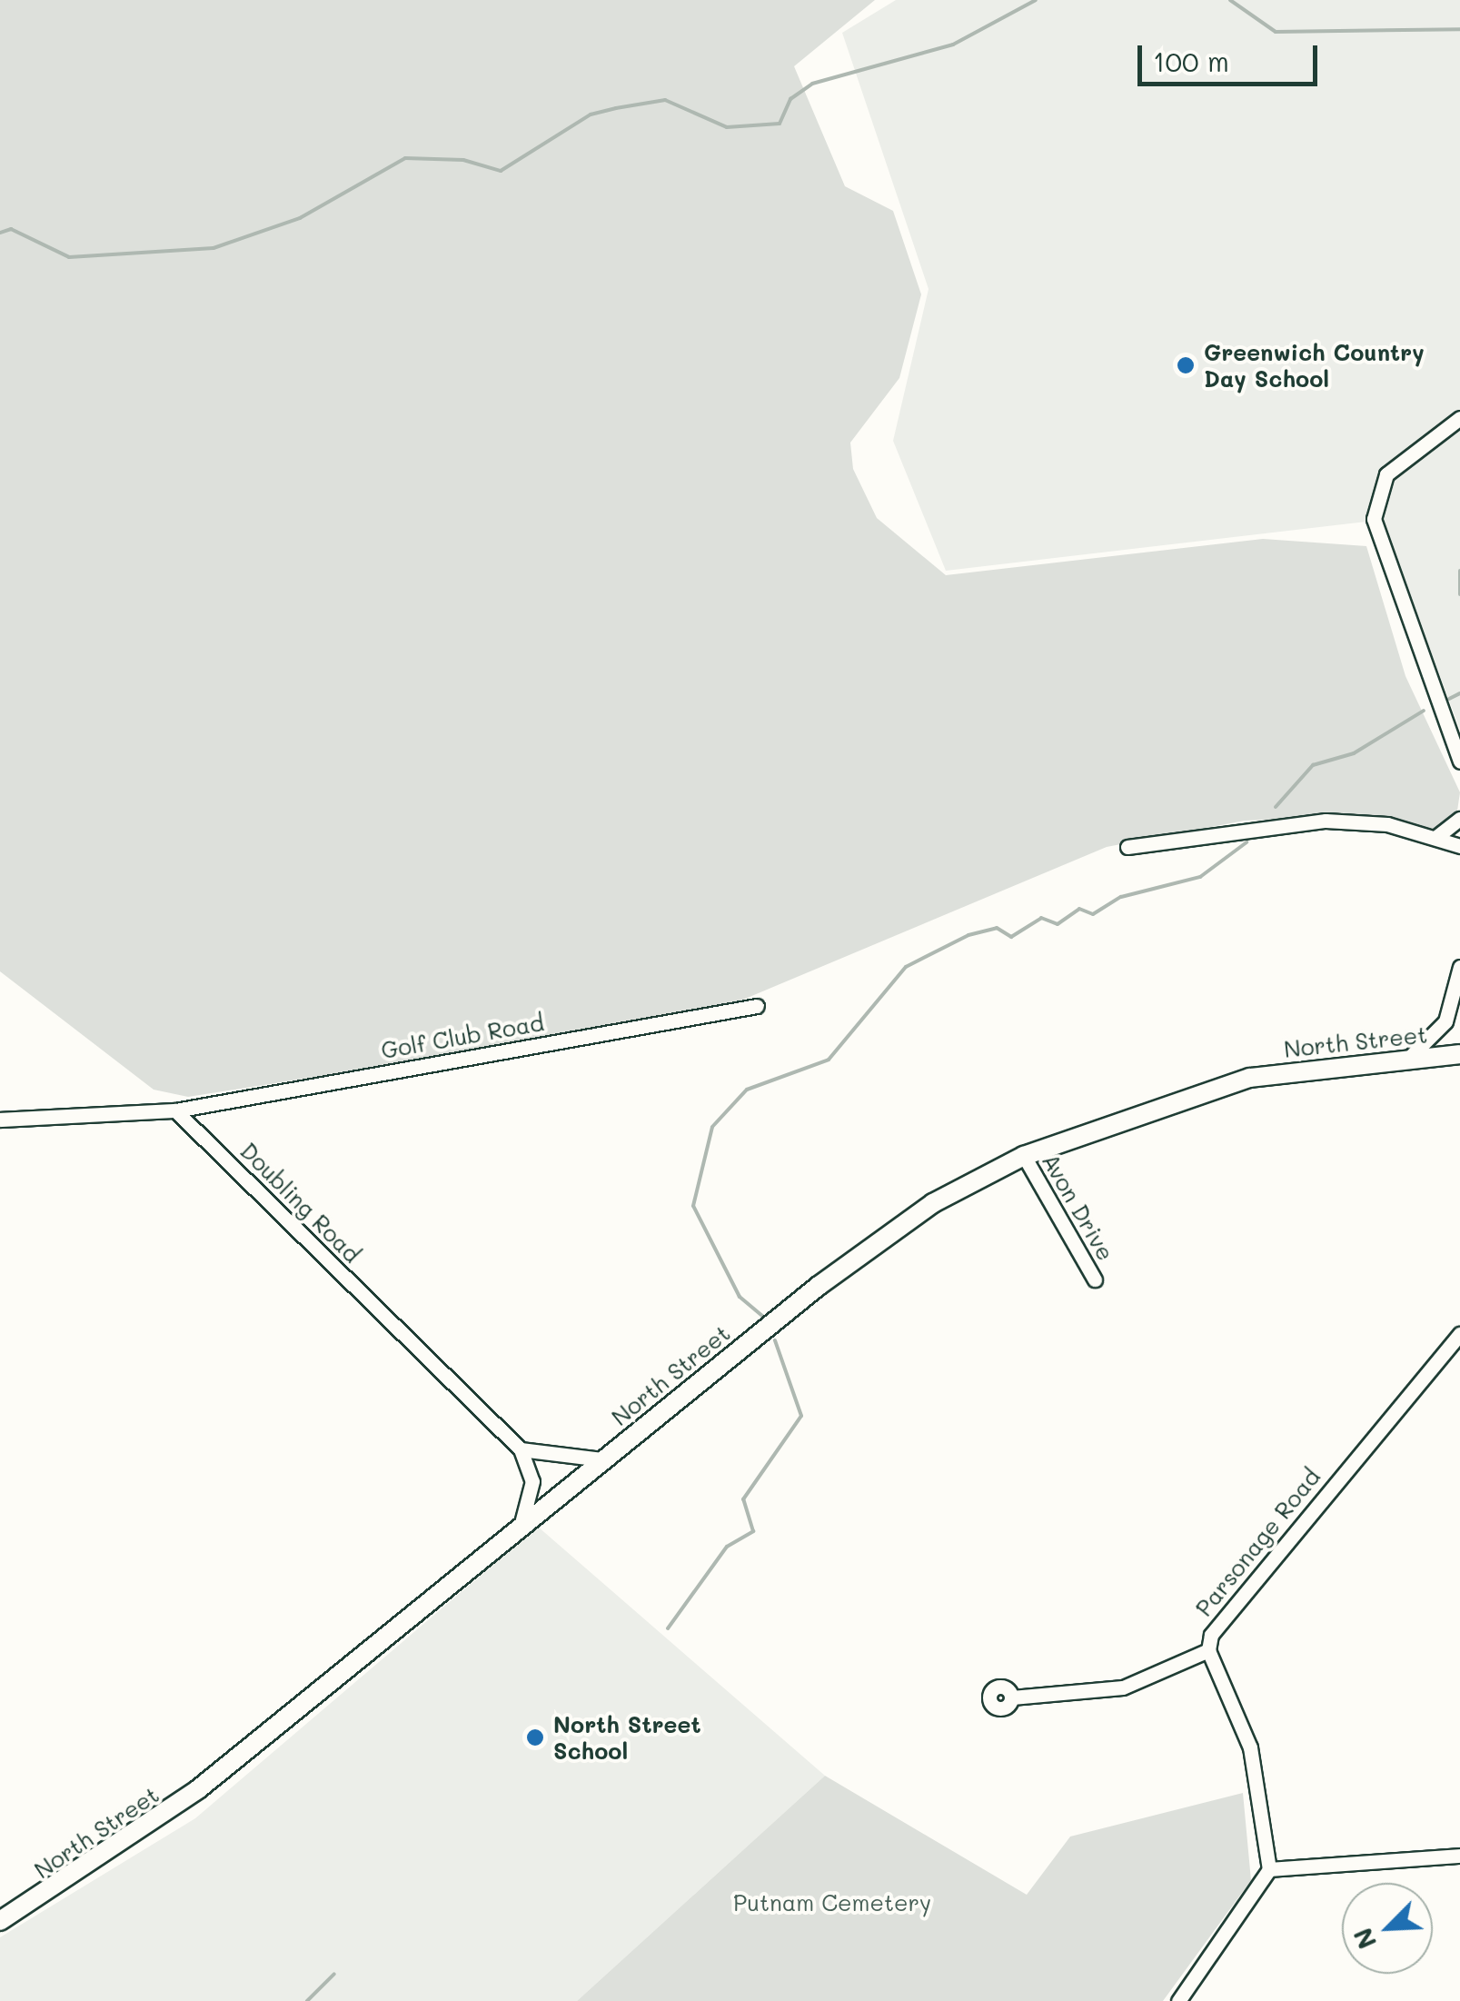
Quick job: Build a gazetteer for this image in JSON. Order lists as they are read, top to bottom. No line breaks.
{"streets":{"main road":["North Street"],"street":["Golf Club Road","Doubling Road","Avon Drive","Parsonage Road"]},"crossings":[["Golf Club Road","Doubling Road"],["North Street","Avon Drive"]],"parks":["Putnam Cemetery"],"places":["Greenwich Country Day School","North Street School"],"scale_bar":"100 m","north":"bottom left"}
